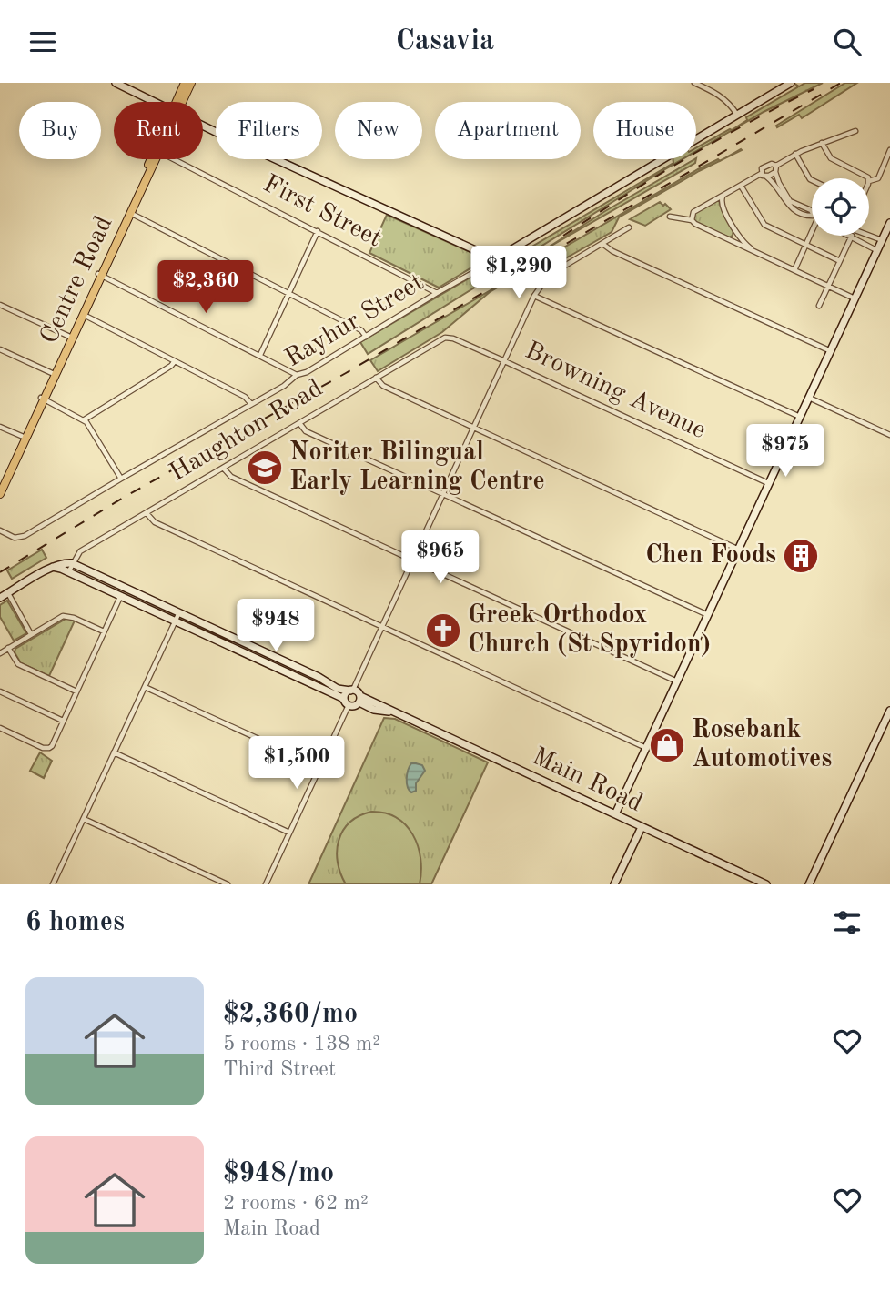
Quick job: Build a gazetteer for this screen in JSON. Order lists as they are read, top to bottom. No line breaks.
{"streets":{"main road":["Centre Road","Rayhur Street","Main Road"],"street":["First Street","Browning Avenue","Haughton Road"]},"crossings":[["First Street","Rayhur Street"],["Browning Avenue","Haughton Road"]],"places":{"school or university":["Noriter Bilingual Early Learning Centre"],"building":["Chen Foods"],"church":["Greek Orthodox Church (St Spyridon)"],"shop":["Rosebank Automotives"]},"page":{"header":"Casavia","chip":["Buy","Rent","Filters","New","Apartment","House"],"price":["$1,290","$2,360","$975","$965","$948","$1,500"],"heading":"6 homes","list":[{"name":"$2,360/mo","note":"5 rooms · 138 m² · Third Street"},{"name":"$948/mo","note":"2 rooms · 62 m² · Main Road"}]}}
